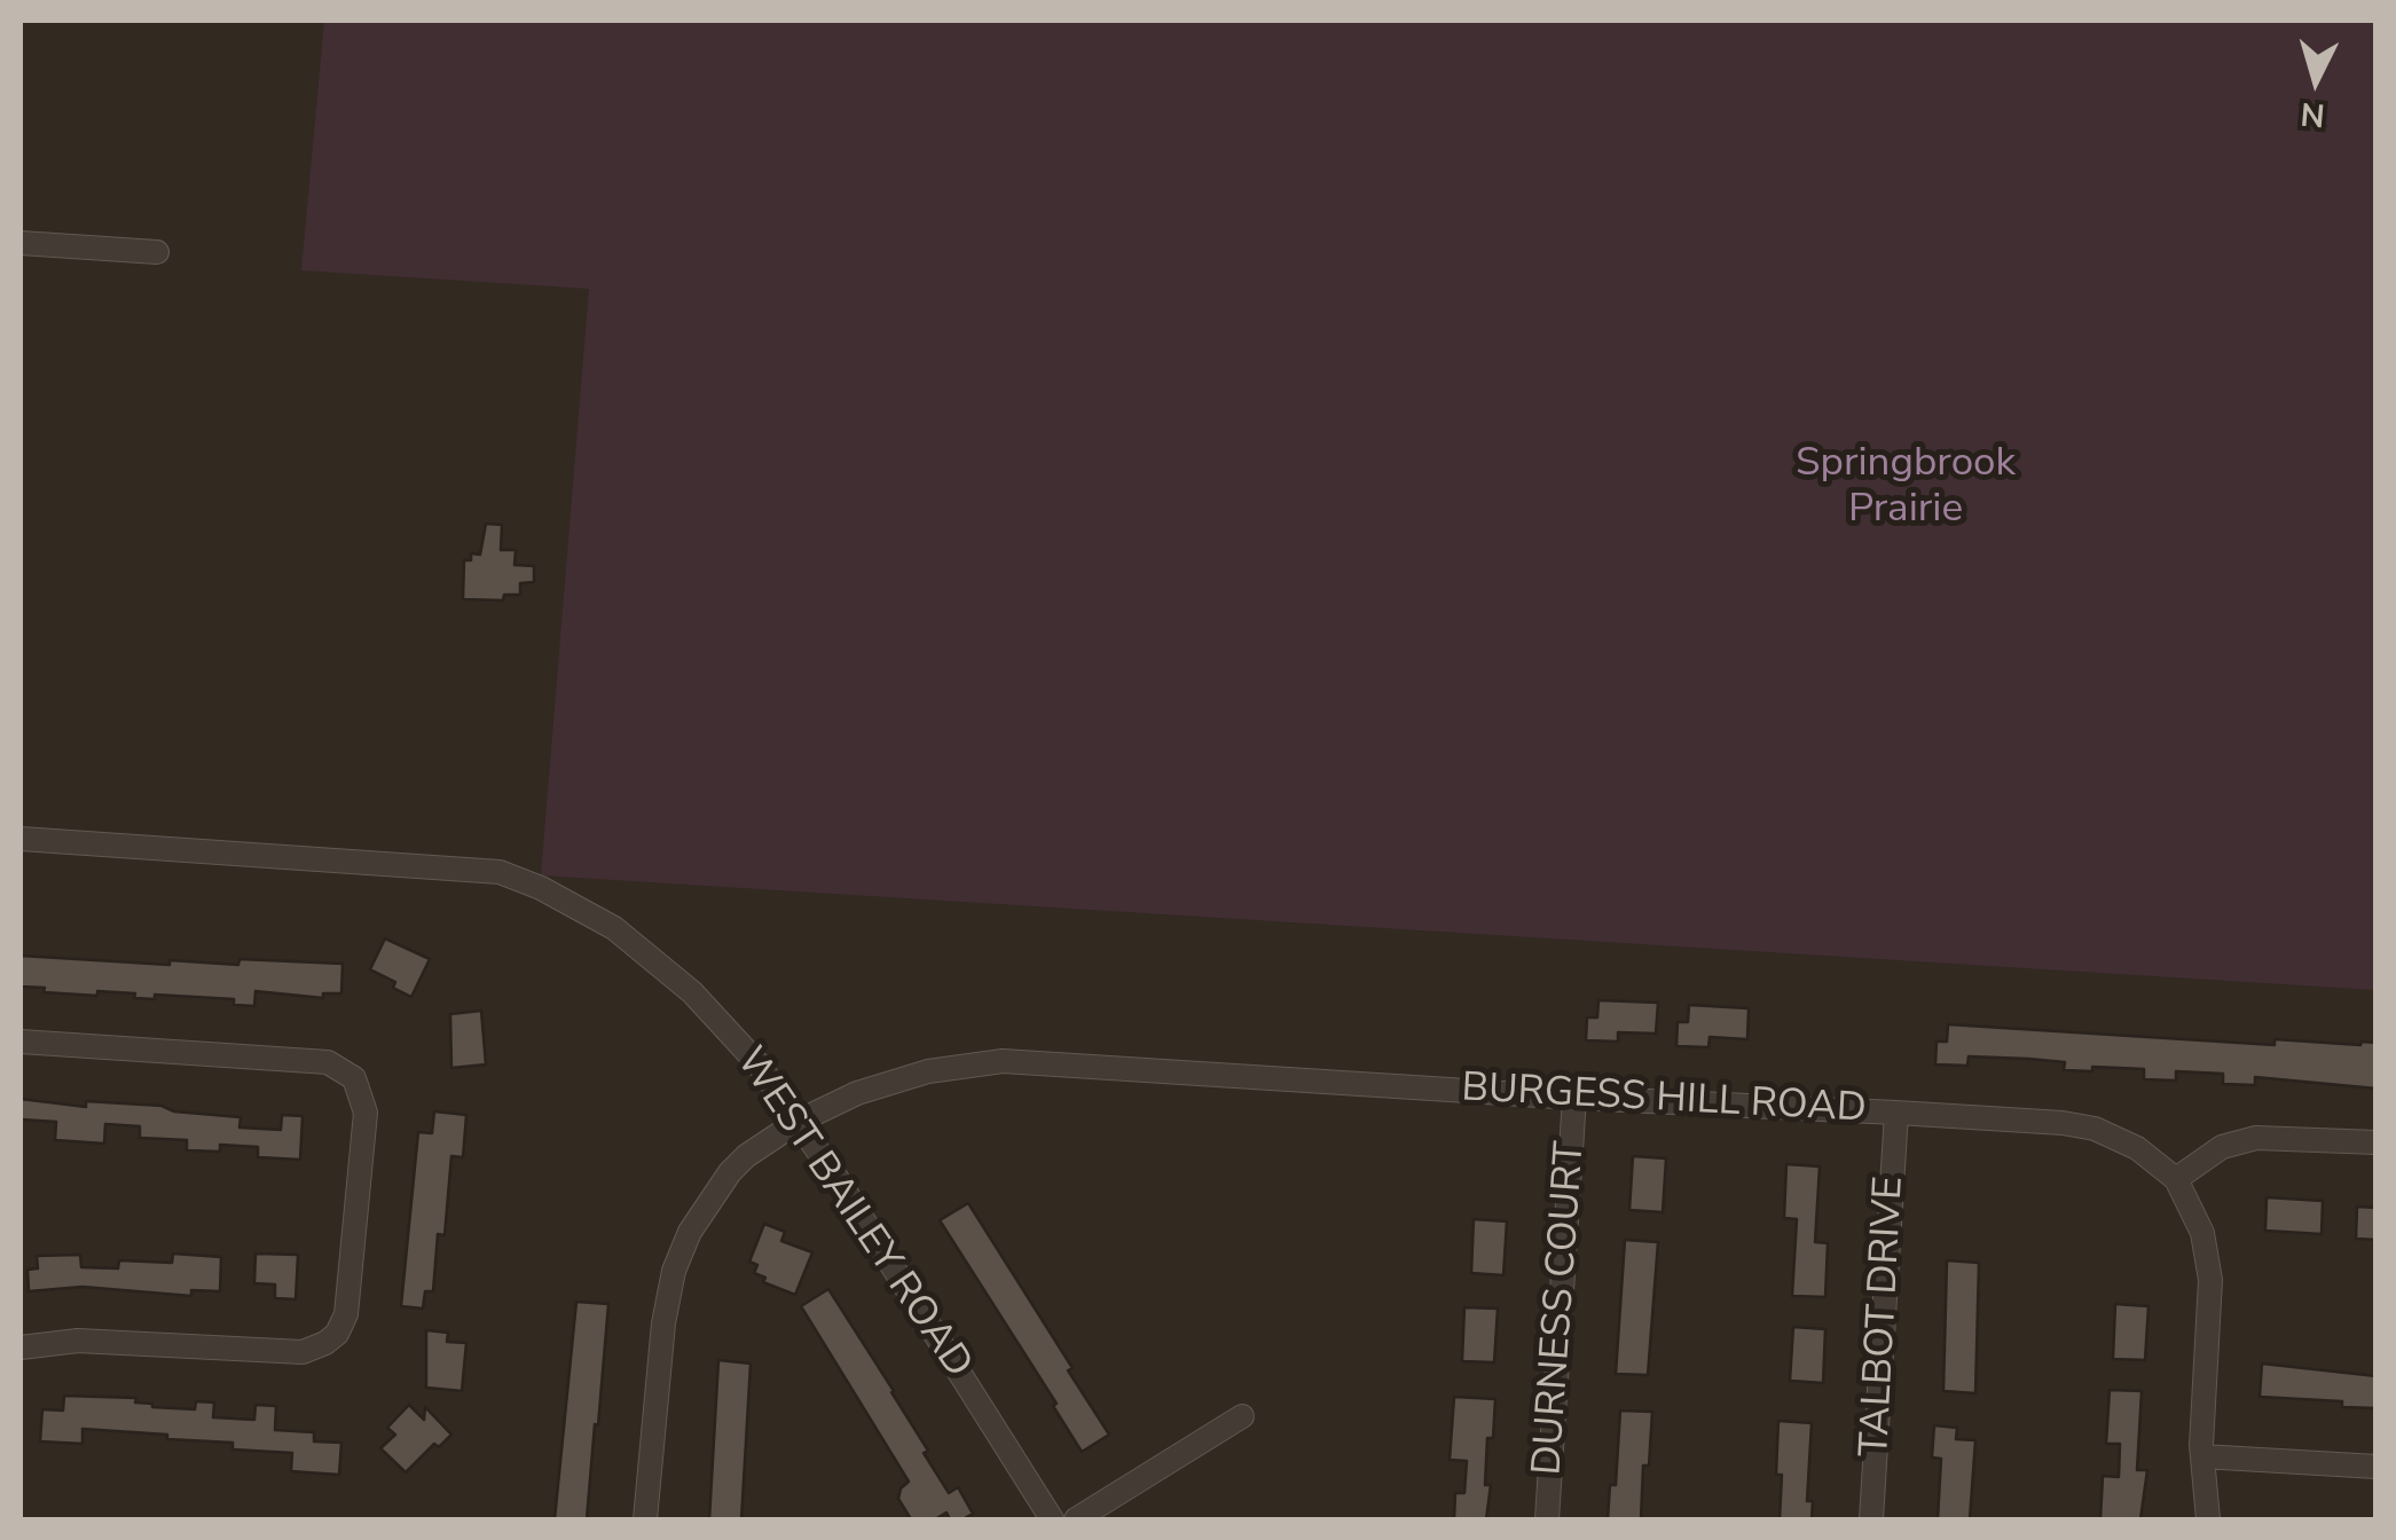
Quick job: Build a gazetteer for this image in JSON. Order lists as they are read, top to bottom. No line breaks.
{"streets":{"street":["BURGESS HILL ROAD","WEST BAILEY ROAD","DURNESS COURT","TALBOT DRIVE"]},"crossings":[["BURGESS HILL ROAD","WEST BAILEY ROAD"],["BURGESS HILL ROAD","DURNESS COURT"],["BURGESS HILL ROAD","TALBOT DRIVE"]],"parks":["Springbrook Prairie"],"north":"bottom"}
